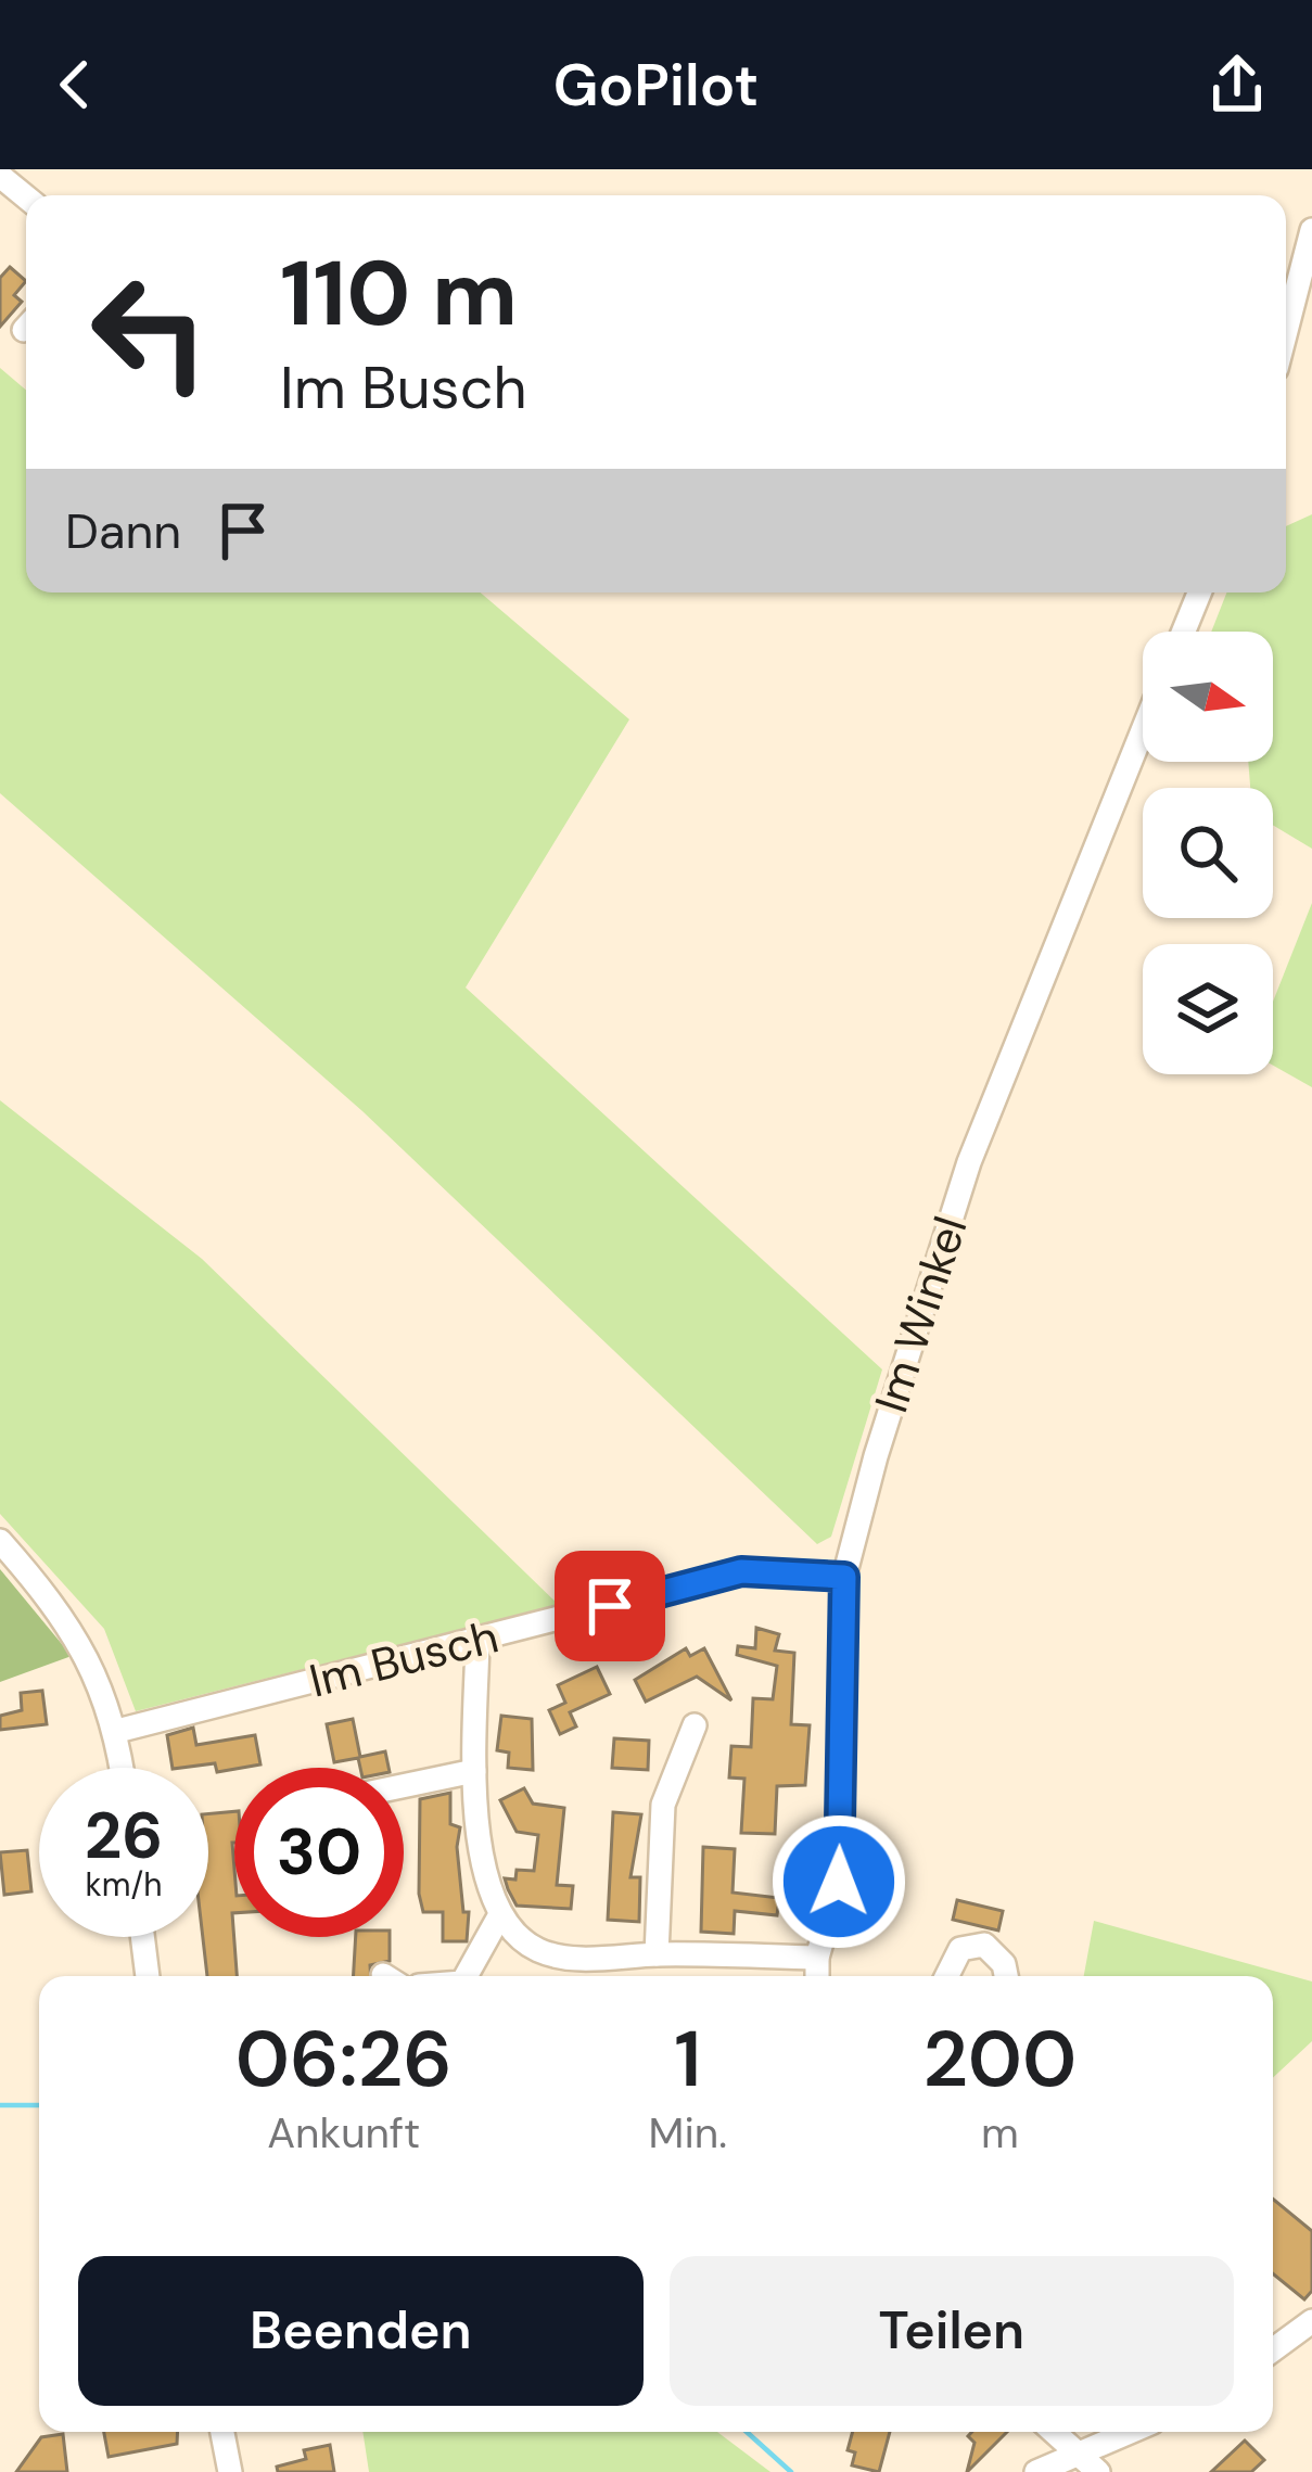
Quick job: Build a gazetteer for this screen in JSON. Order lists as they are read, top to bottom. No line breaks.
{"streets":{"street":["Im Winkel","Im Busch"]},"crossings":[["Im Winkel","Im Busch"]],"north":"right","page":{"header":"GoPilot","turn":["110 m","Im Busch"],"then":"Dann","speed":"26 km/h","limit":"30","eta":["06:26","Ankunft","1","Min.","200","m"],"buttons":["Beenden","Teilen"]}}
